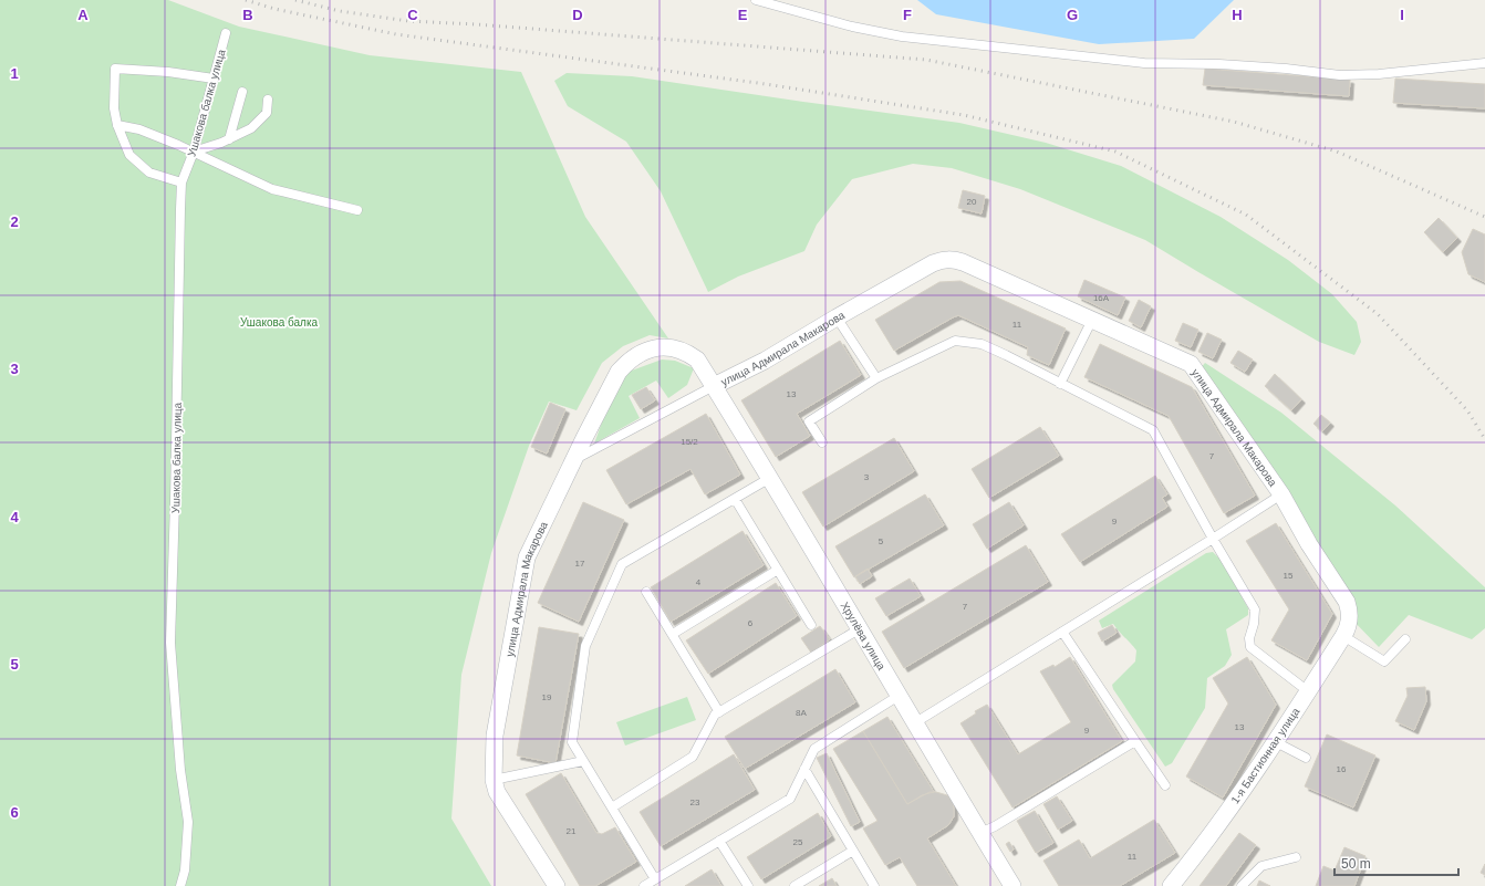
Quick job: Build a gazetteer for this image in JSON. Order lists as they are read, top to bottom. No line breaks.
{"streets":{"street":["улица Адмирала Макарова","Хрулёва улица","1-я Бастионная улица"],"lane":["Ушакова балка улица"]},"crossings":[["улица Адмирала Макарова","Хрулёва улица"],["улица Адмирала Макарова","1-я Бастионная улица"]],"parks":["Ушакова балка"],"house_numbers":["20","16А","11","13","15/2","7","3","9","5","17","15","4","7","6","19","8А","13","9","16","23","21","25","11"],"scale_bar":"50 m","grid":{"columns":["A","B","C","D","E","F","G","H","I"],"rows":["1","2","3","4","5","6"]}}
